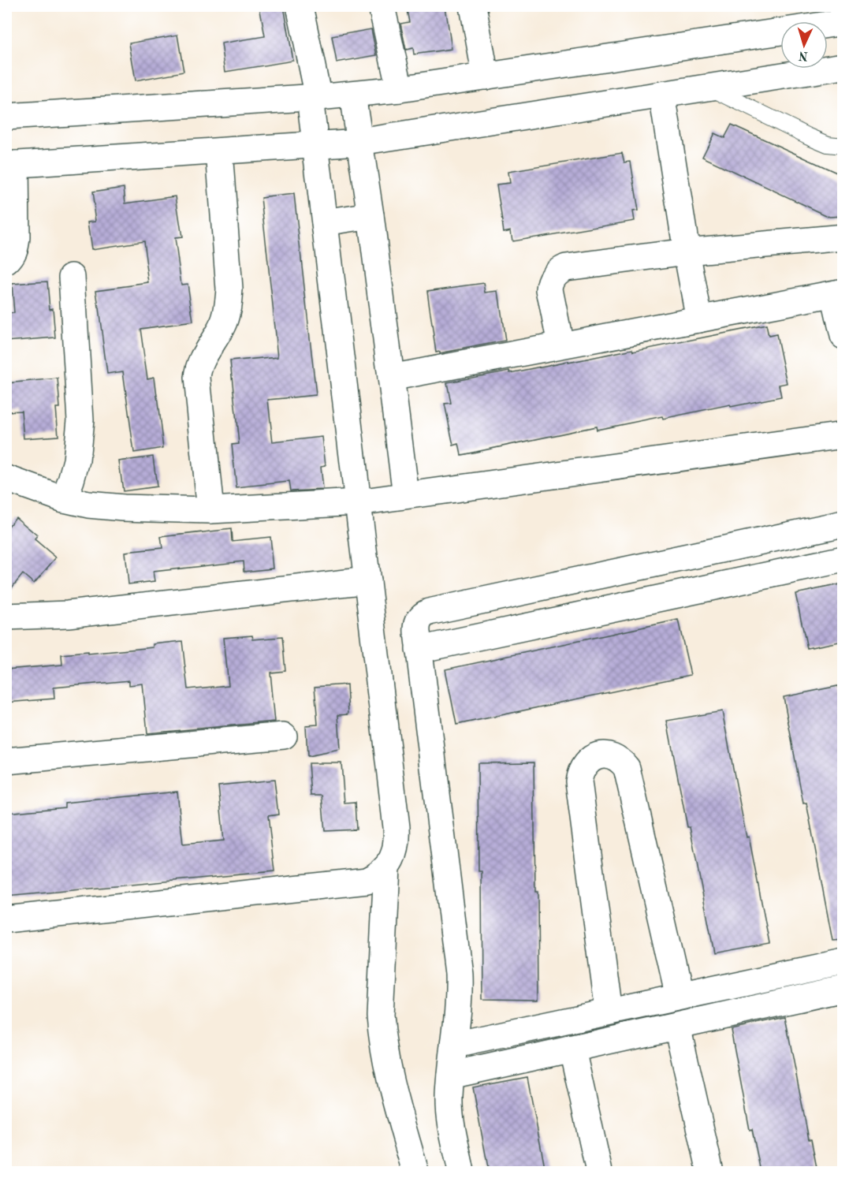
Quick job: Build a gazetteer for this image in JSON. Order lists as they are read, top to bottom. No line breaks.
{"north":"bottom"}
